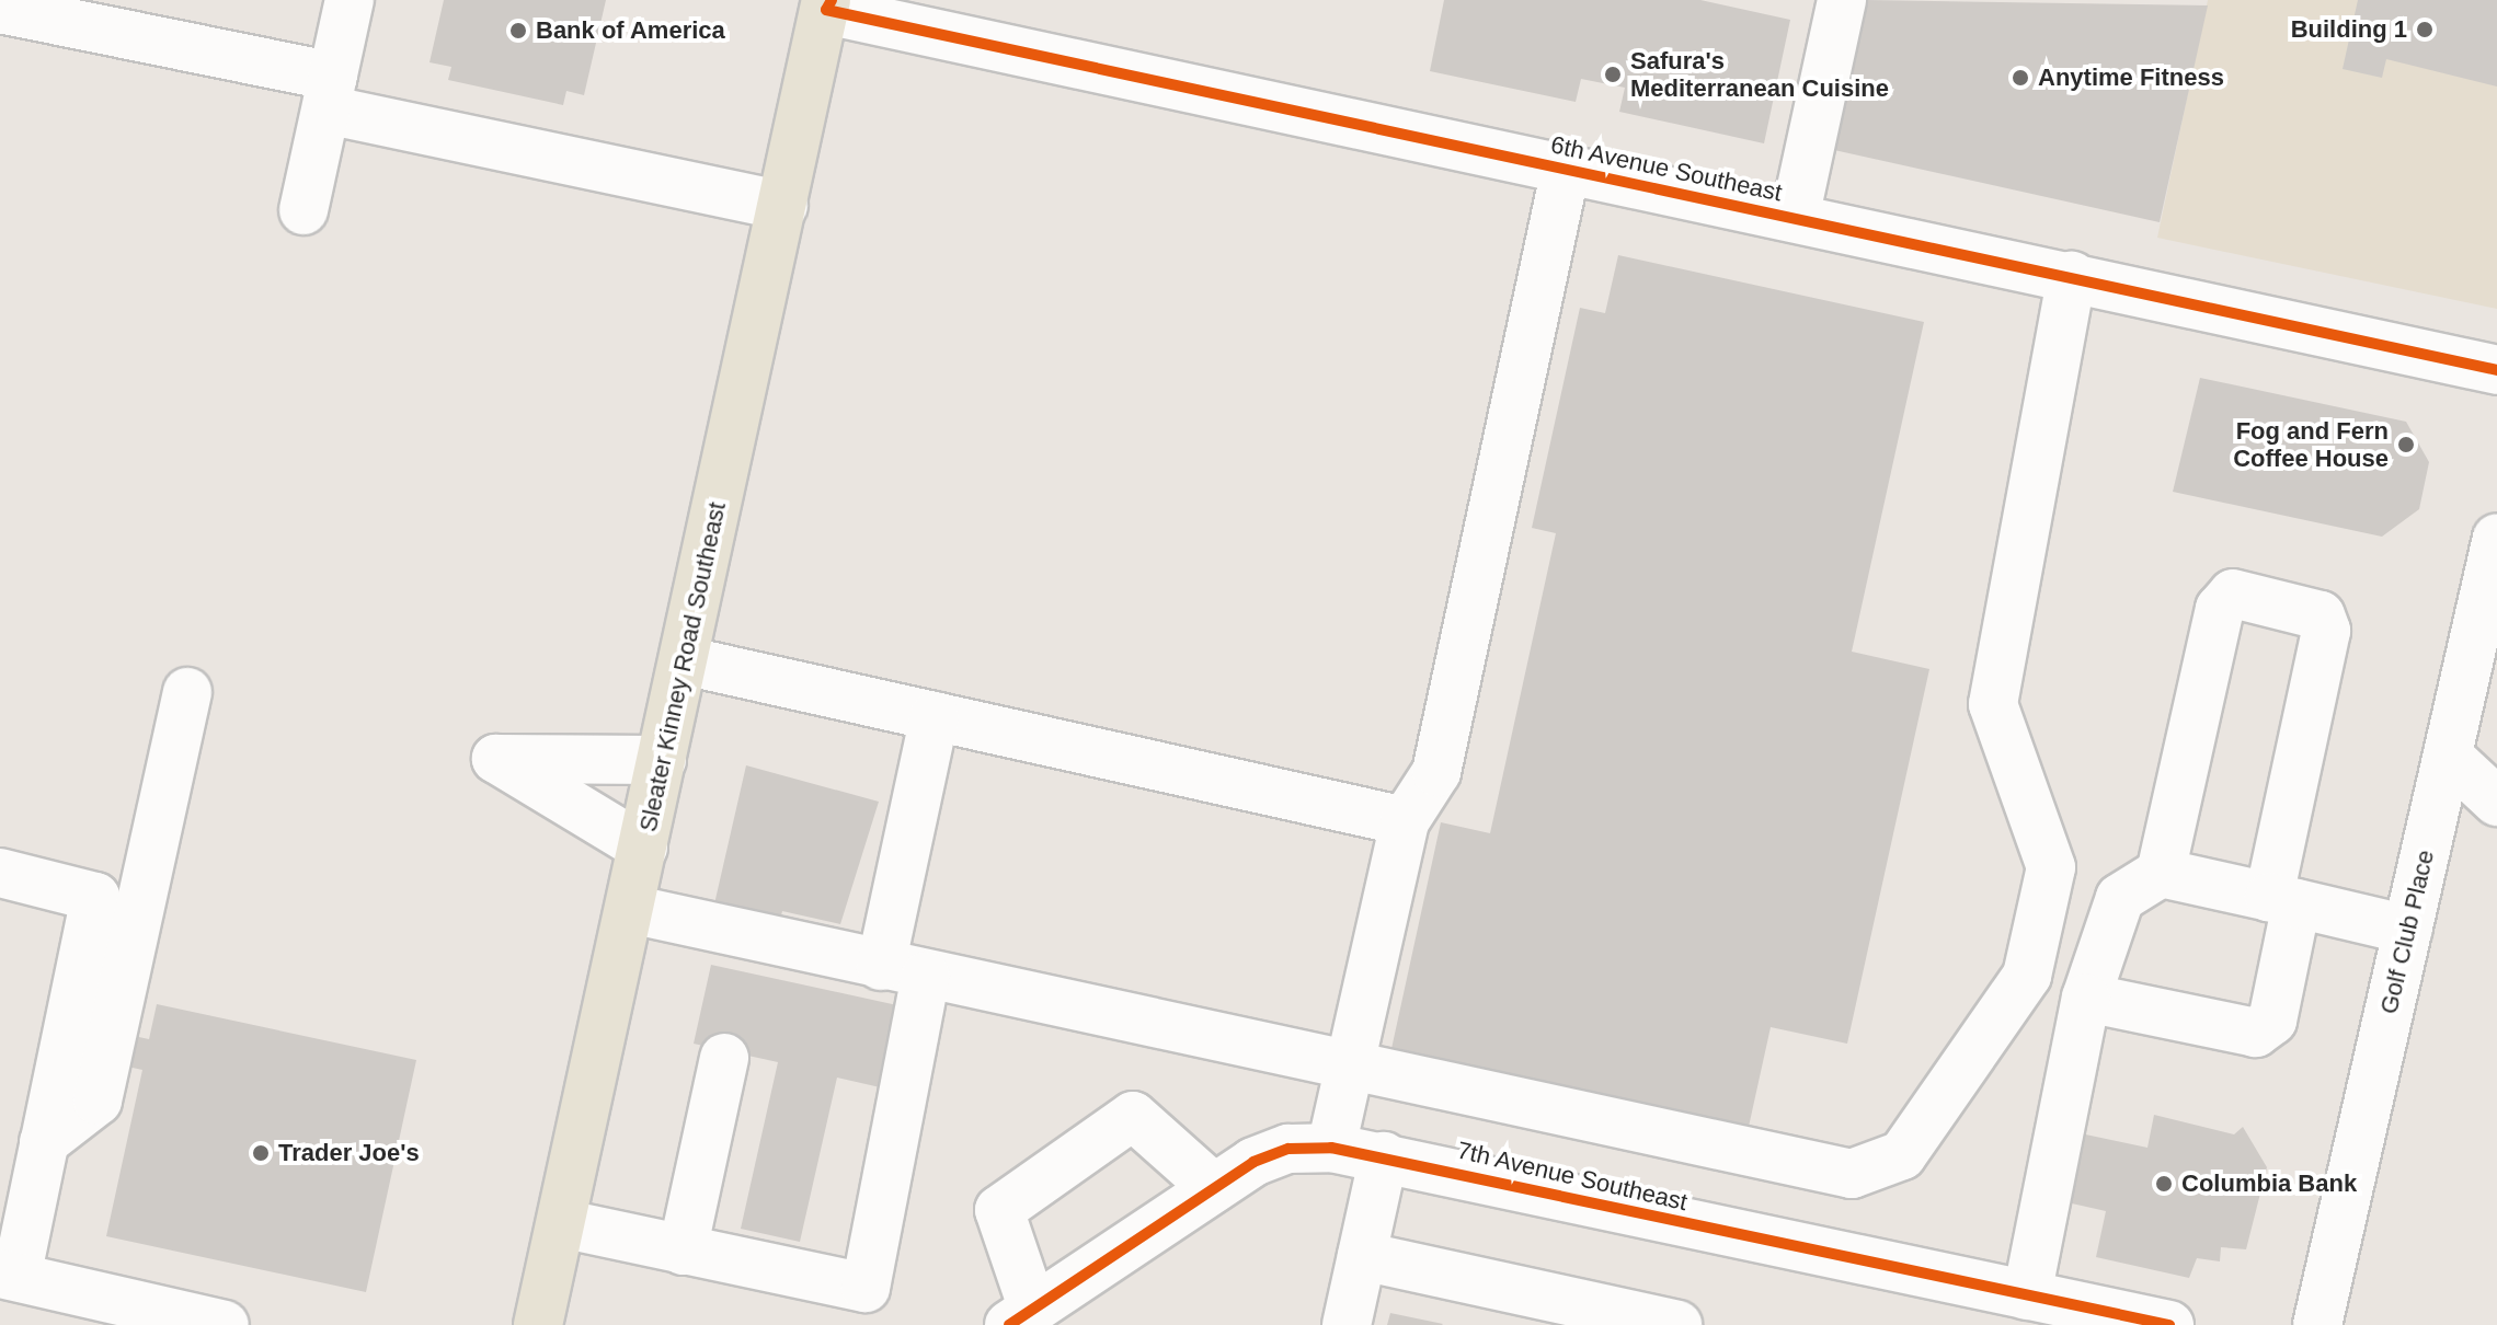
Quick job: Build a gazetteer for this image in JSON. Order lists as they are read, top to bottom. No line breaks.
{"streets":{"main road":["Sleater Kinney Road Southeast"],"street":["6th Avenue Southeast","Golf Club Place","7th Avenue Southeast"]},"crossings":[["6th Avenue Southeast","Sleater Kinney Road Southeast"]],"places":["Building 1","Bank of America","Safura's Mediterranean Cuisine","Anytime Fitness","Fog and Fern Coffee House","Trader Joe's","Columbia Bank"]}
